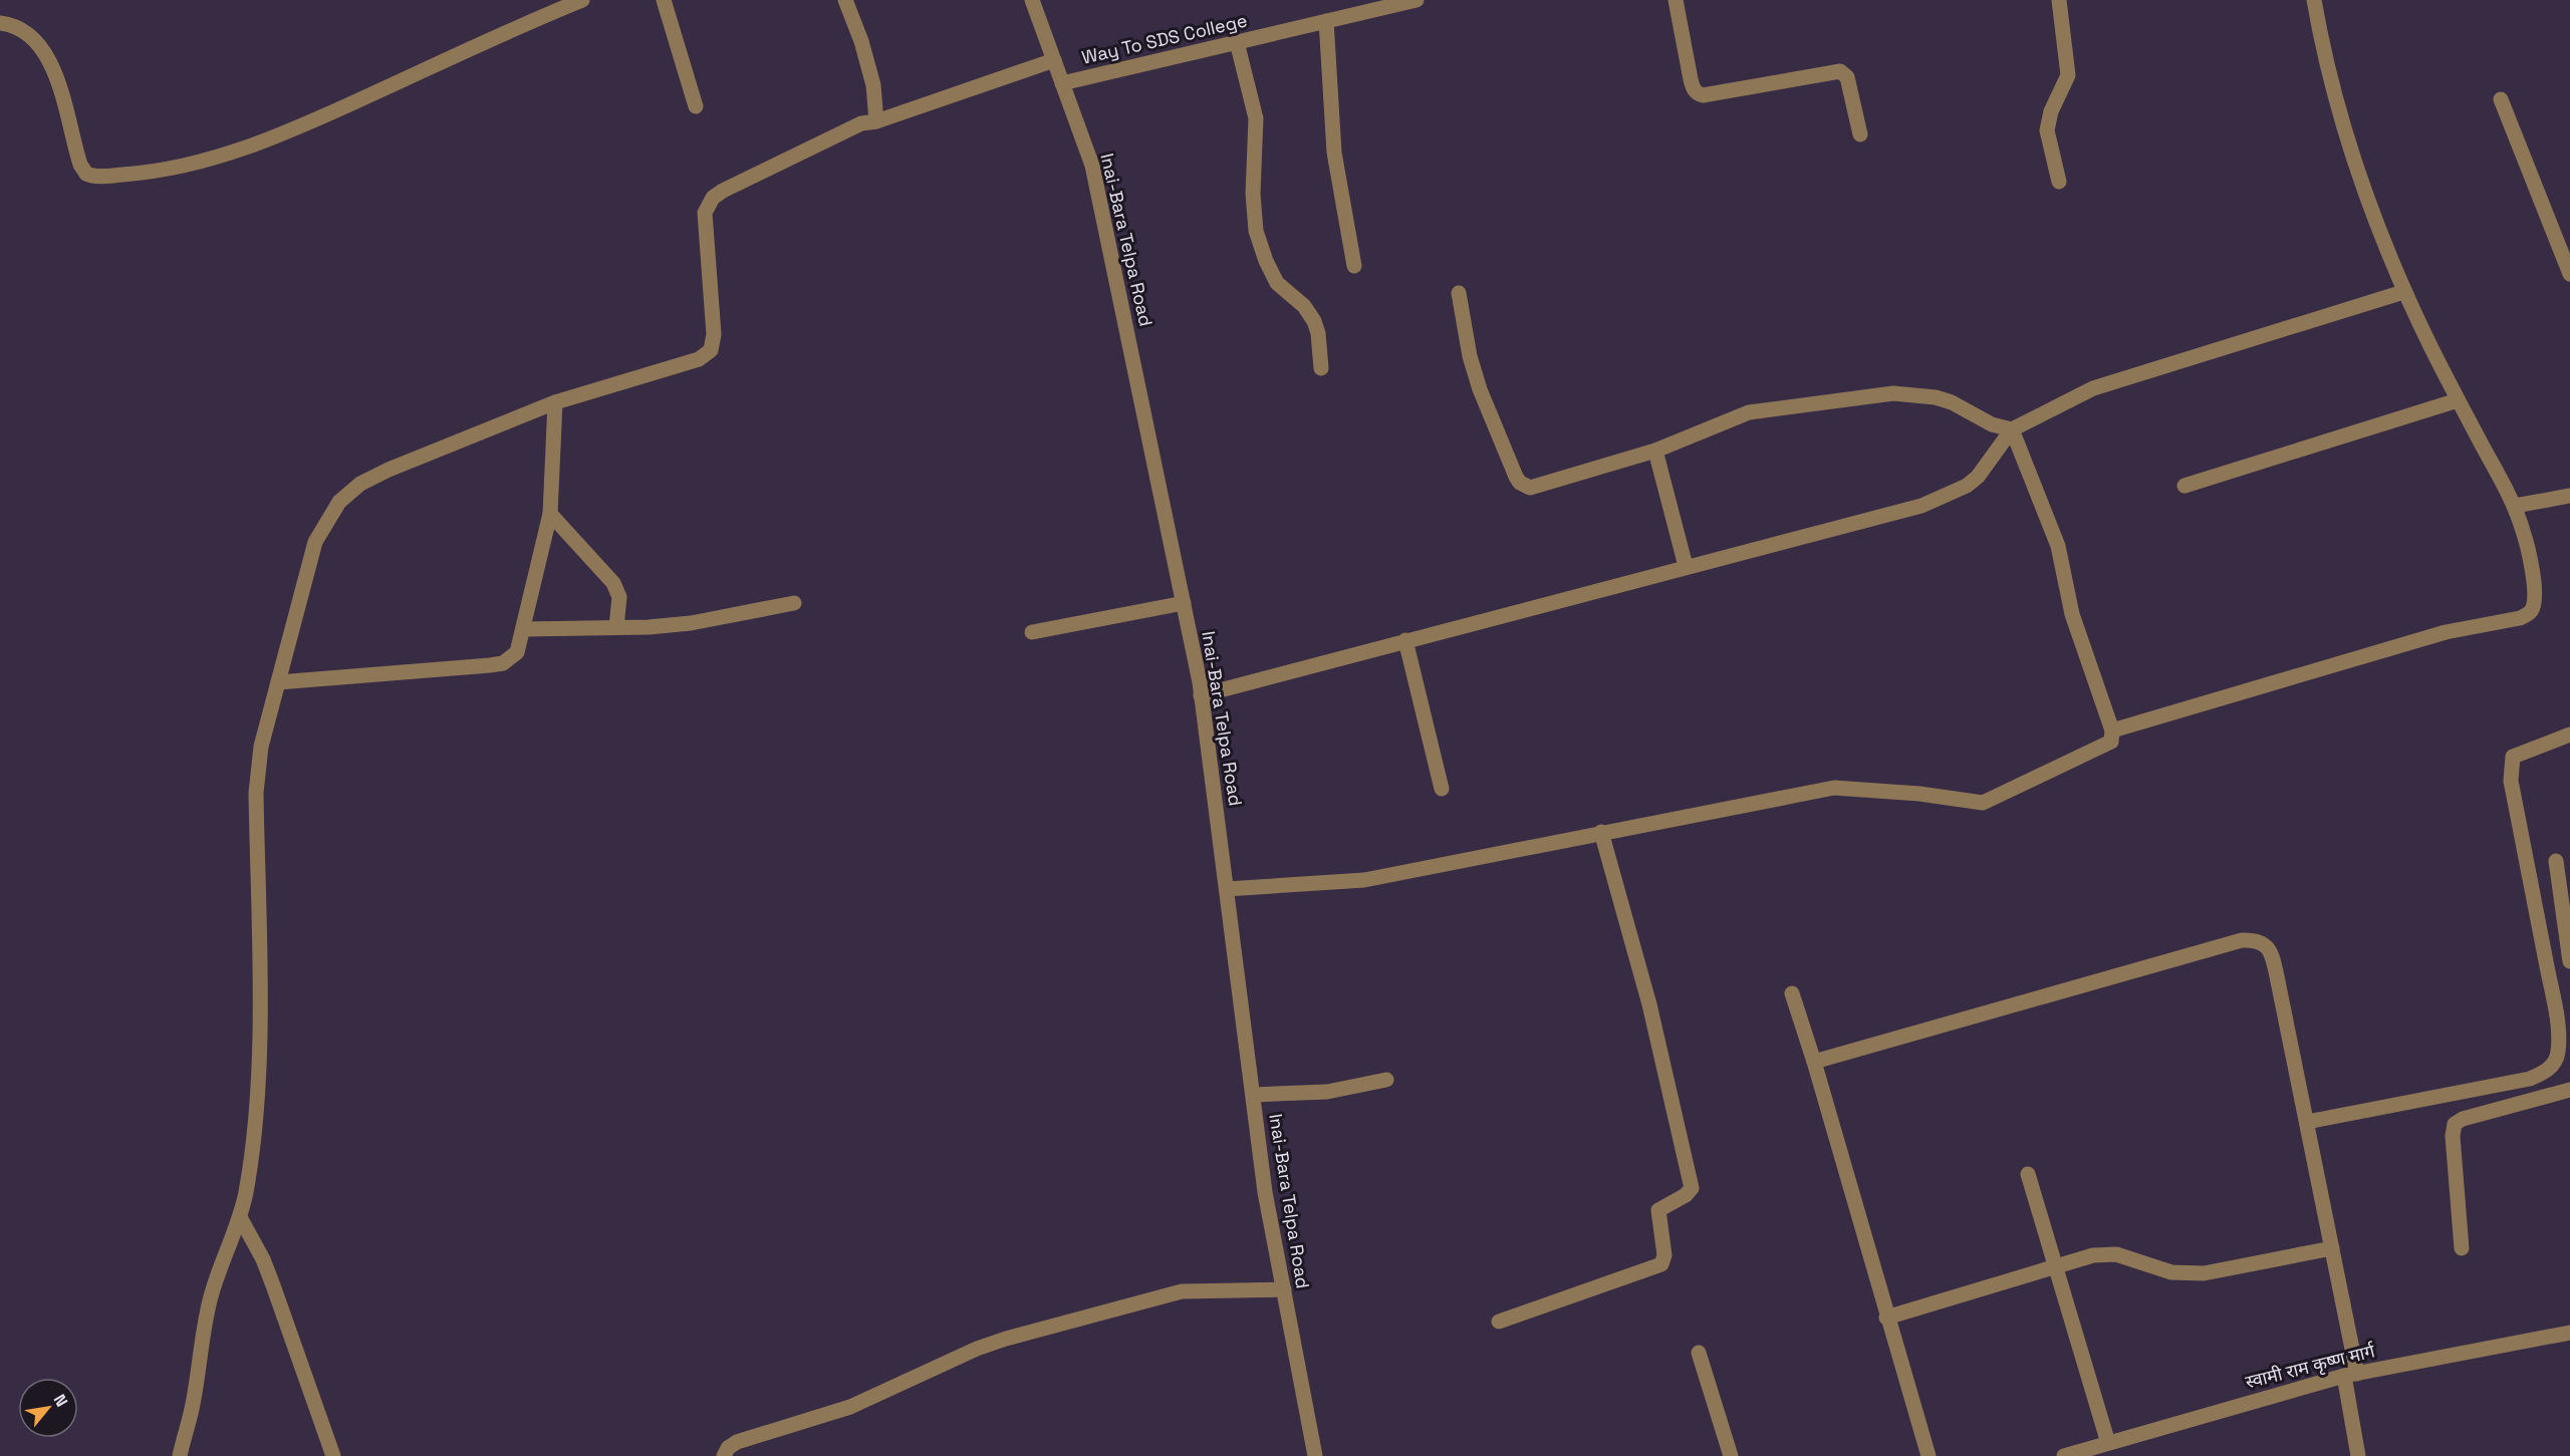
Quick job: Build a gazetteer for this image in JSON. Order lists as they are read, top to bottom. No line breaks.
{"streets":{"street":["Way To SDS College","Inai-Bara Telpa Road","स्वामी राम कृष्ण मार्ग"]},"crossings":[["Way To SDS College","Inai-Bara Telpa Road"]],"north":"top right"}
